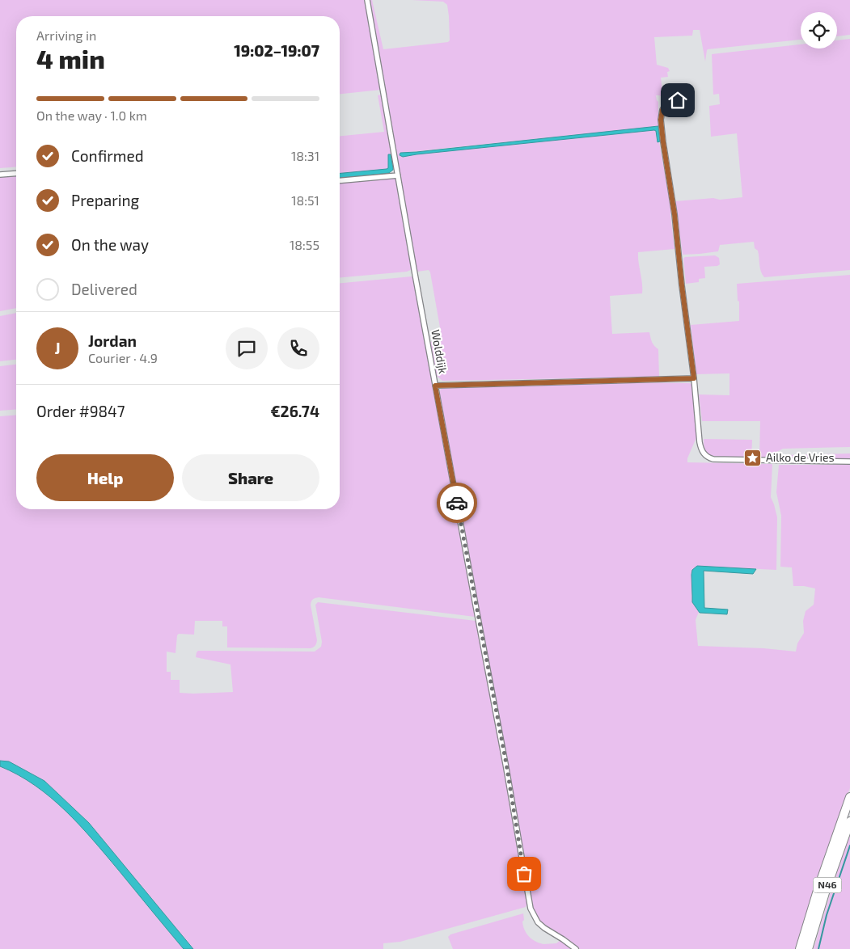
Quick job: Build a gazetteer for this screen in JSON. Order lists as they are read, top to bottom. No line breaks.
{"streets":{"highway":["N46"],"street":["Wolddijk"]},"places":{"place":["Ailko de Vries"]},"page":{"heading":["4 min","Arriving in","19:02–19:07"],"panel":["Jordan","Courier · 4.9","Order #9847","€26.74"],"bar":"On the way · 1.0 km","list":[["Confirmed","18:31"],["Preparing","18:51"],["On the way","18:55"],"Delivered"],"round":"J","buttons":["Help","Share"]}}
